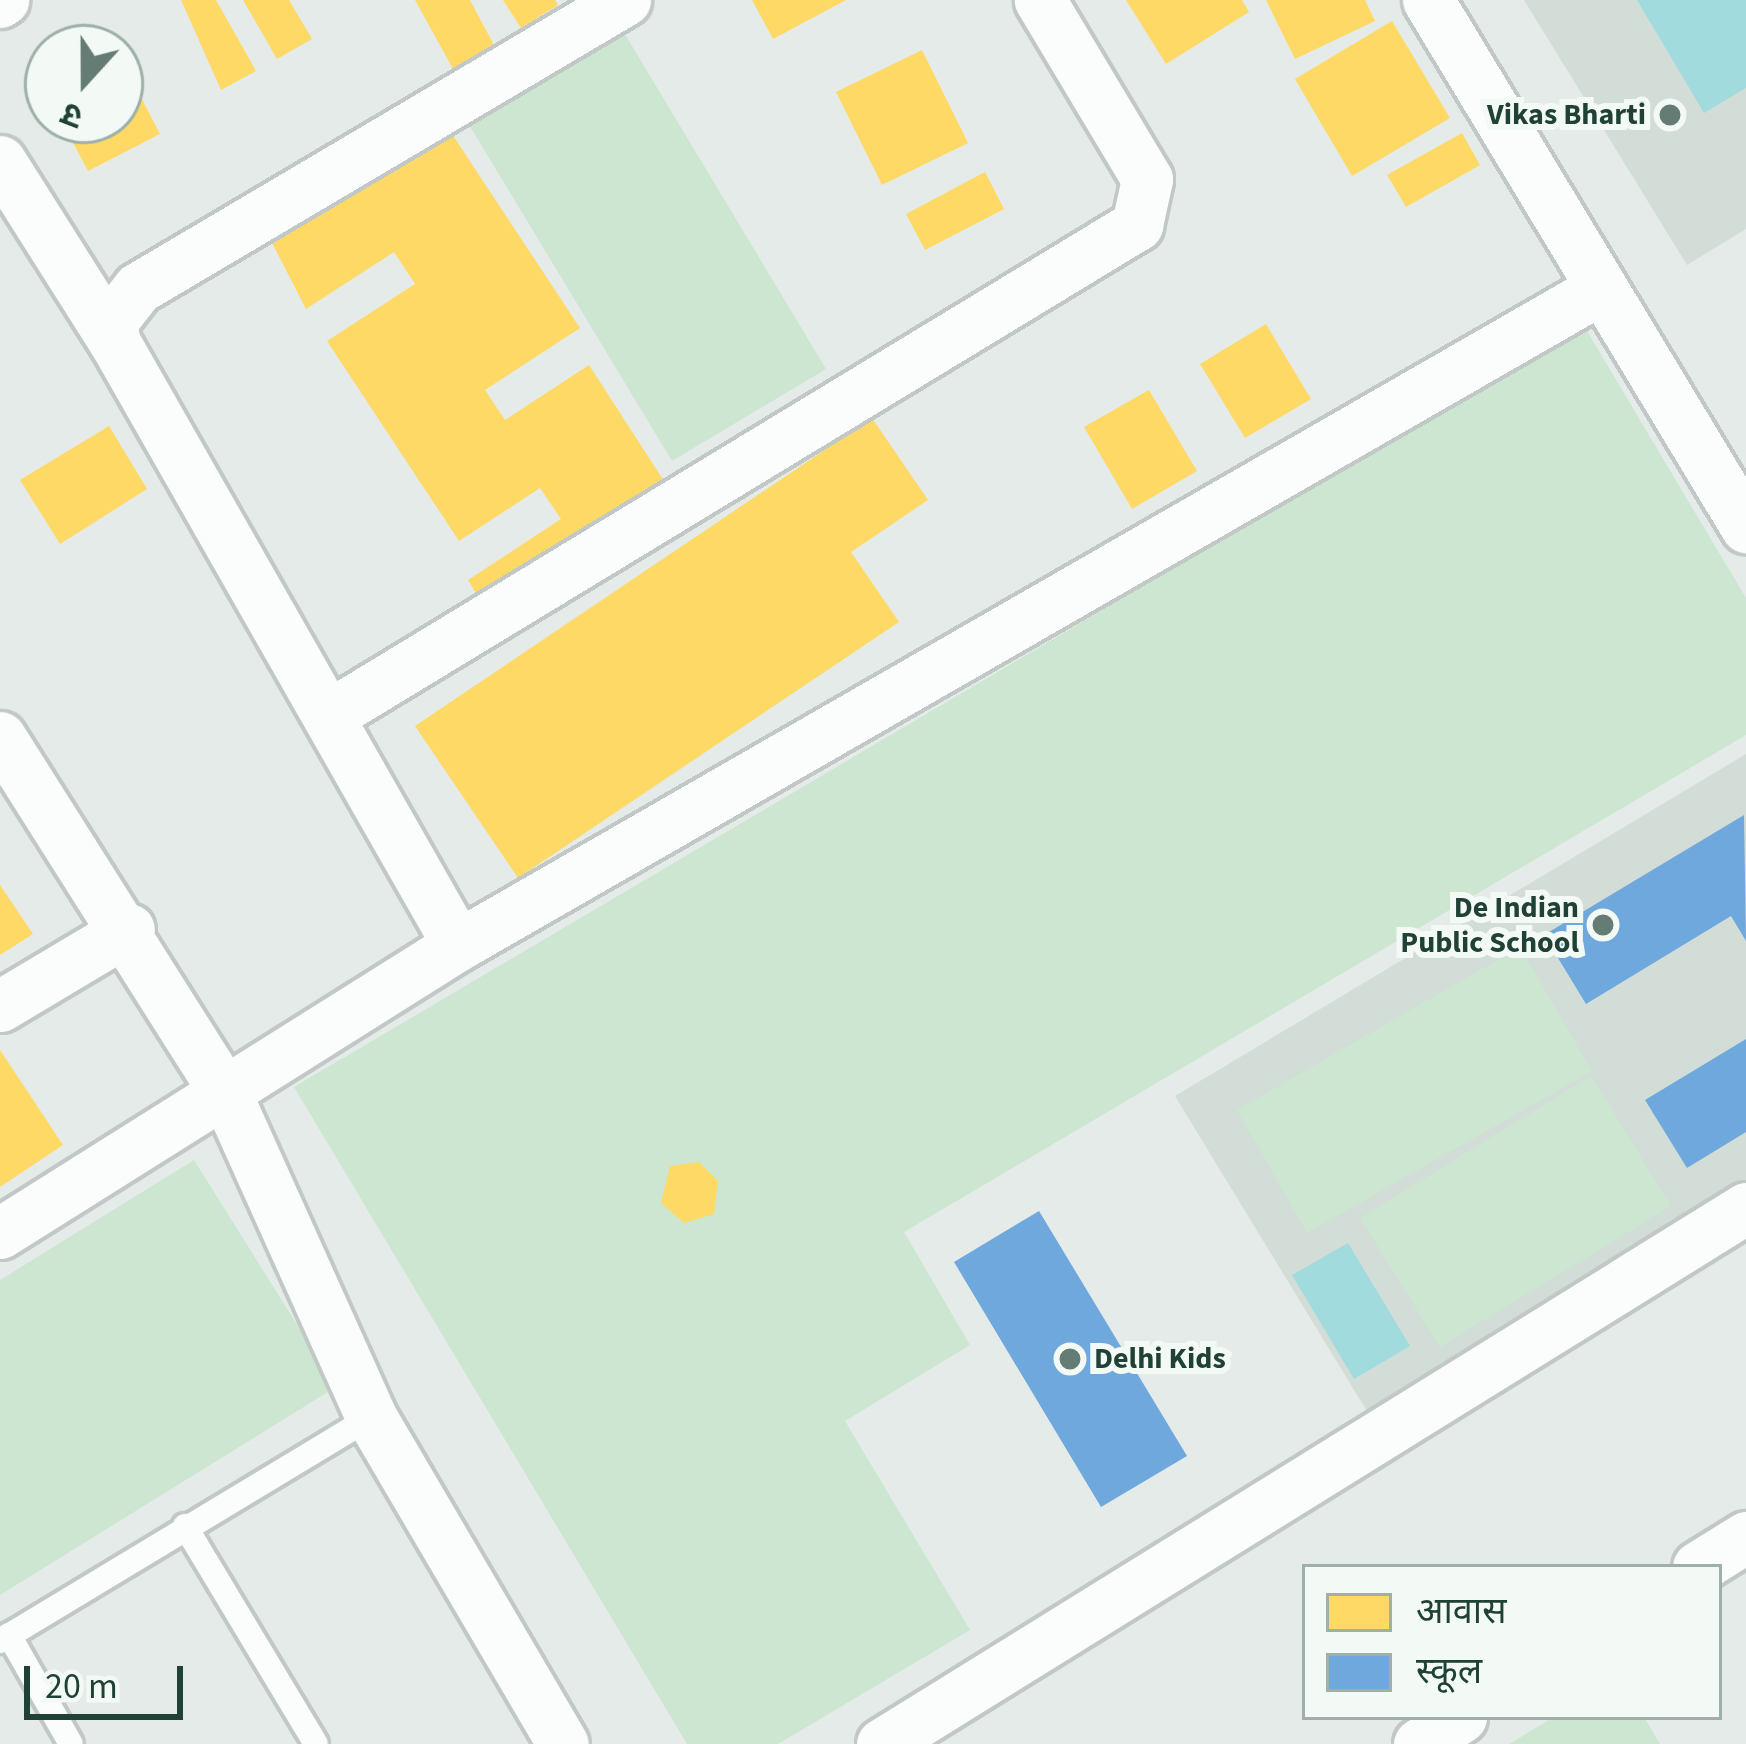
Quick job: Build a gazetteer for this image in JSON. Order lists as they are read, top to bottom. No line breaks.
{"places":["Vikas Bharti","De Indian Public School","Delhi Kids"],"legend":["आवास","स्कूल"],"scale_bar":"20 m","north":"bottom"}
